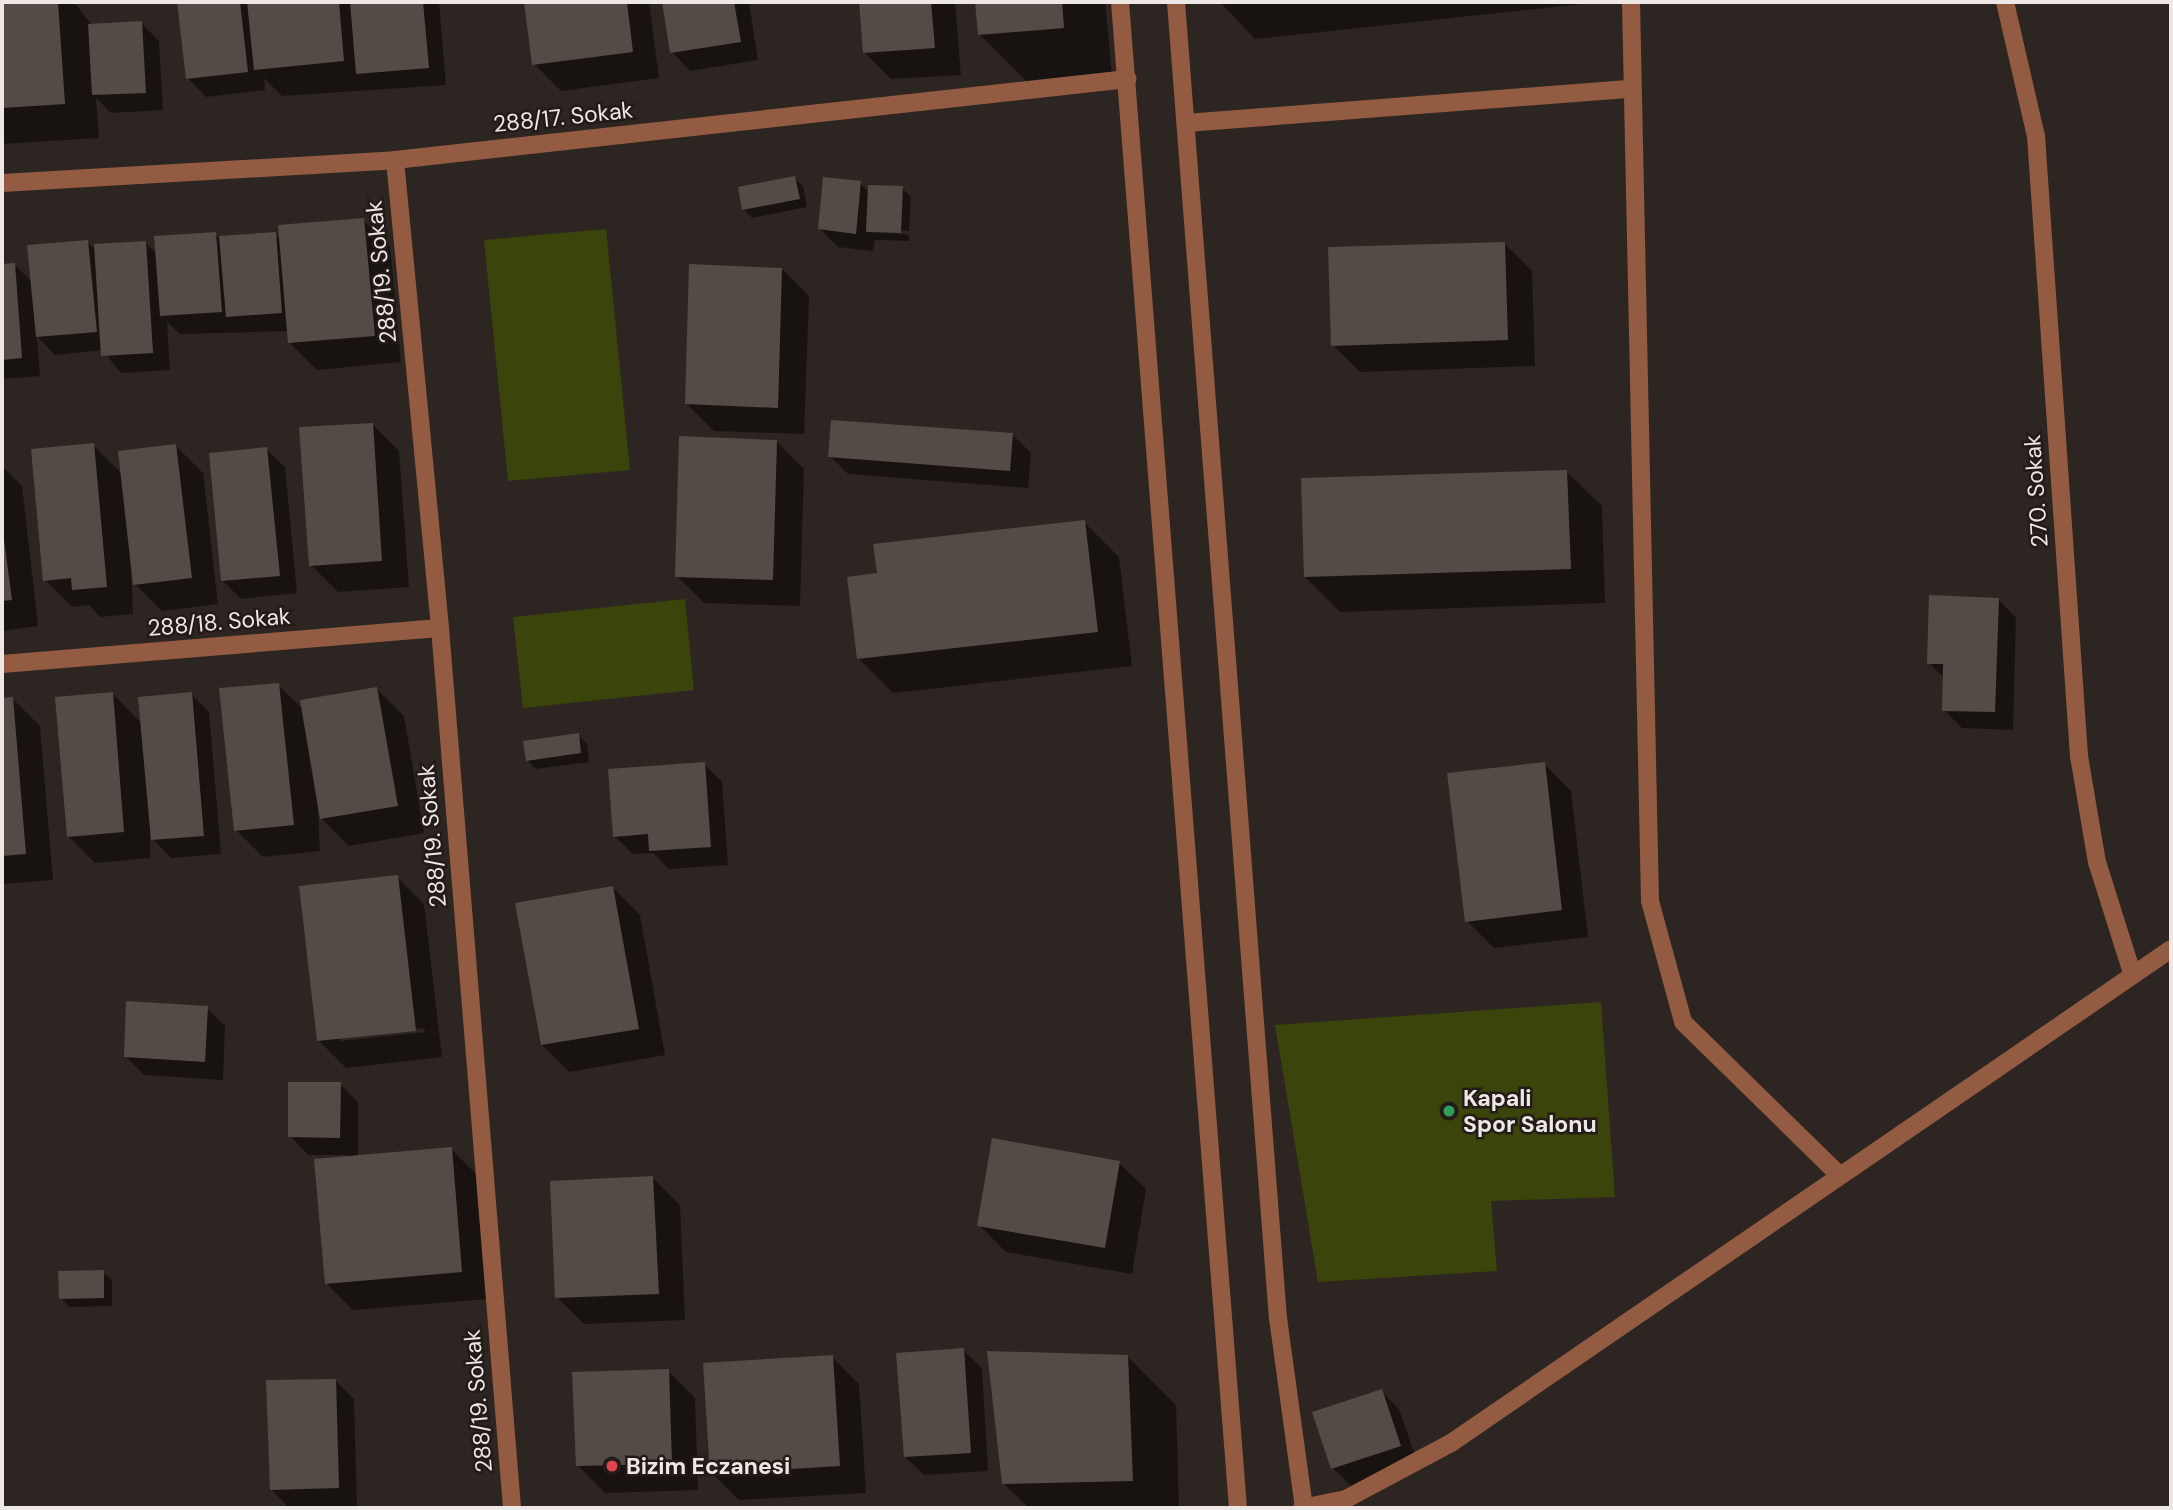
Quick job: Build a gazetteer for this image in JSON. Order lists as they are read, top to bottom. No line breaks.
{"streets":{"street":["288/17. Sokak","288/19. Sokak","270. Sokak","288/18. Sokak"]},"crossings":[["288/17. Sokak","288/19. Sokak"],["288/19. Sokak","288/18. Sokak"]],"places":["Kapali Spor Salonu","Bizim Eczanesi"]}
